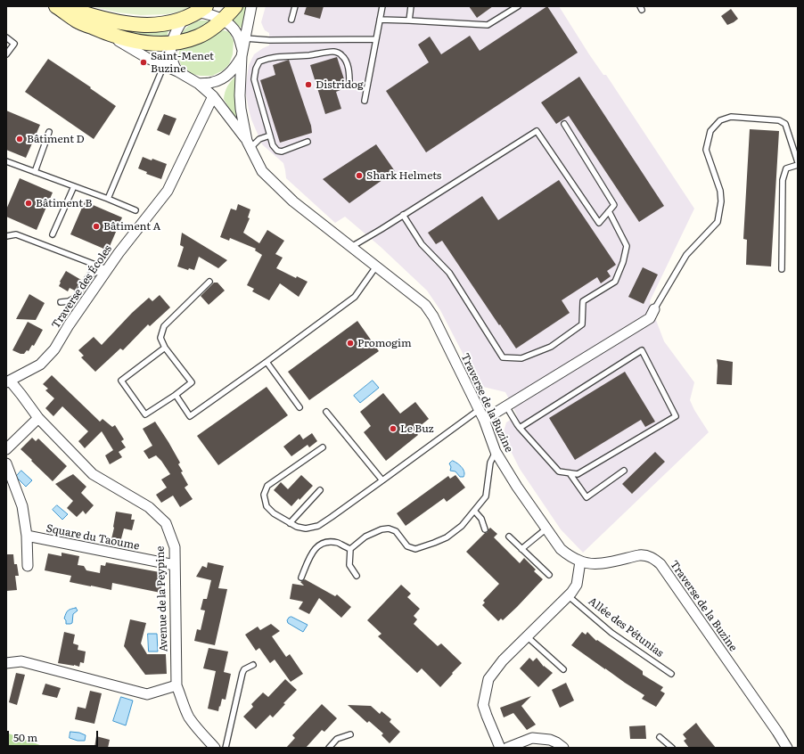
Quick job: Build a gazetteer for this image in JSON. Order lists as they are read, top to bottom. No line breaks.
{"streets":{"street":["Traverse des Écoles","Traverse de la Buzine","Square du Taoume","Avenue de la Peypine"],"lane":["Allée des Pétunias"]},"crossings":[["Traverse des Écoles","Avenue de la Peypine"],["Square du Taoume","Avenue de la Peypine"]],"places":["Saint-Menet Buzine","Distridog","Bâtiment D","Shark Helmets","Bâtiment B","Bâtiment A","Promogim","Le Buz"],"scale_bar":"50 m"}
